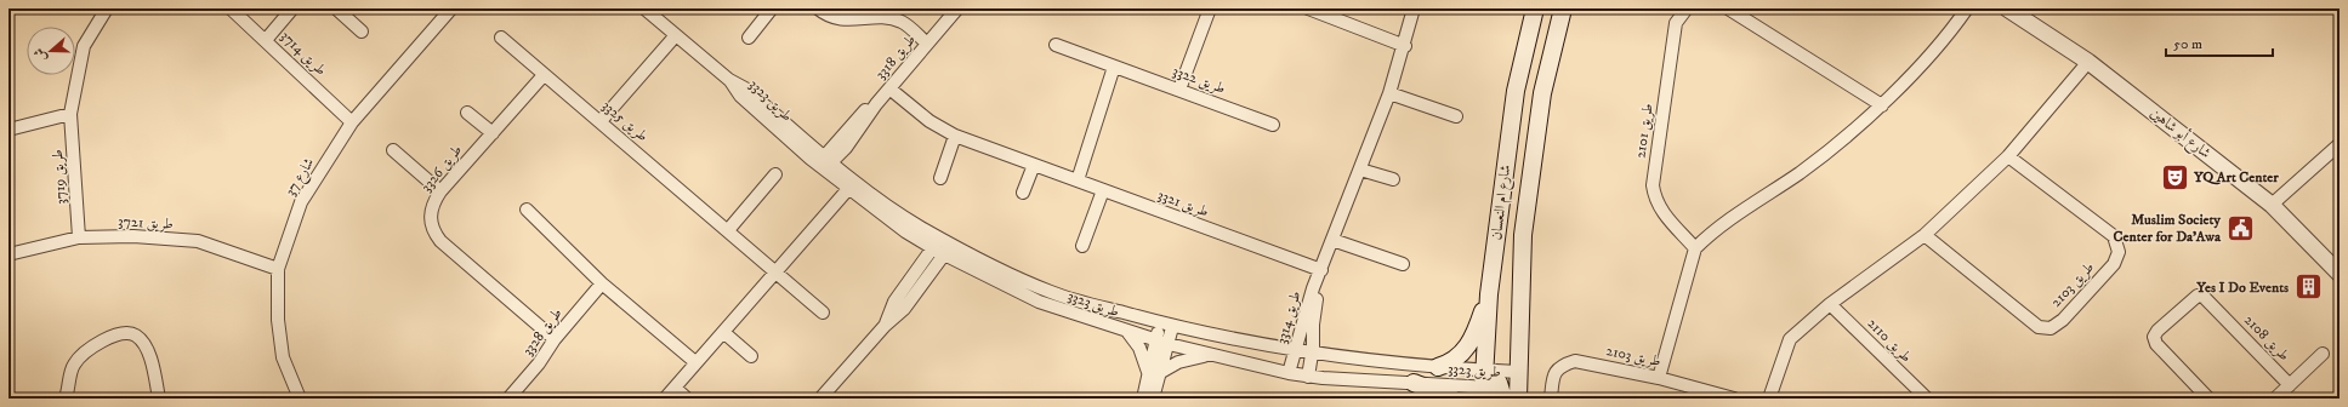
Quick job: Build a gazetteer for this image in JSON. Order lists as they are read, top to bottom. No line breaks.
{"streets":{"main road":["شارع ام النعسان"],"street":["طريق 3714","طريق 3318","طريق 3322","طريق 3323","طريق 3325","طريق 2101","شارع أبو شاهين","طريق 3326","طريق 3719","شارع 37","طريق 3321","طريق 3721","طريق 2103","طريق 3314","طريق 3328","طريق 2108","طريق 2110"]},"crossings":[["طريق 3714","شارع 37"],["طريق 3318","طريق 3323"],["طريق 3318","طريق 3321"],["طريق 3323","شارع ام النعسان"],["طريق 3323","طريق 3314"],["طريق 3325","طريق 3326"],["طريق 3326","طريق 3328"],["طريق 3719","طريق 3721"],["شارع 37","طريق 3721"],["طريق 3321","طريق 3314"]],"places":{"theatre":["YQ Art Center"],"public building":["Muslim Society Center for Da'Awa"],"building":["Yes I Do Events"]},"scale_bar":"50 m","north":"left"}
